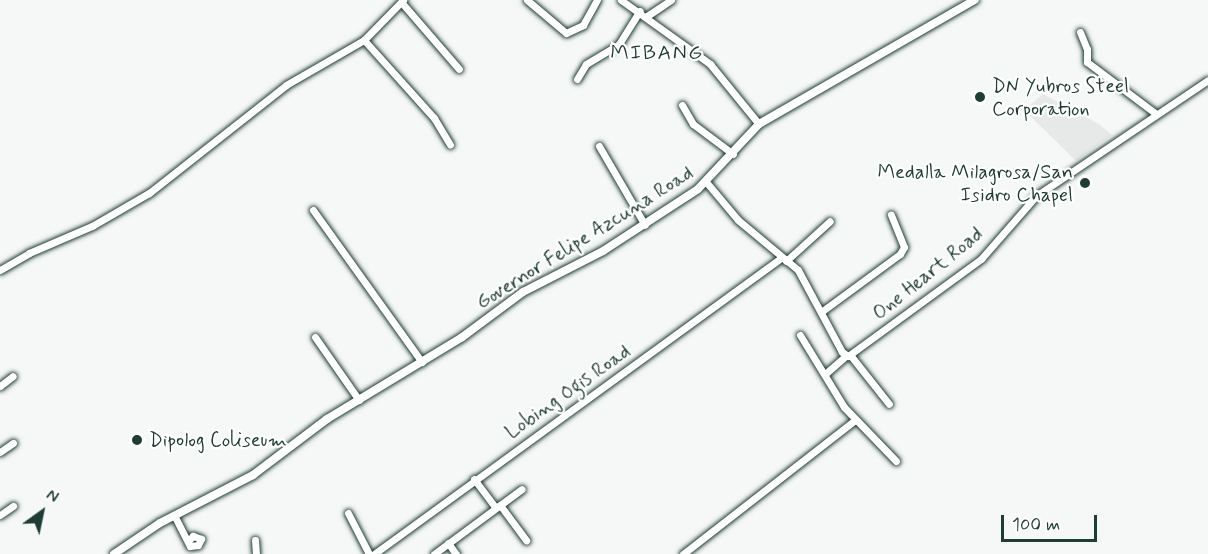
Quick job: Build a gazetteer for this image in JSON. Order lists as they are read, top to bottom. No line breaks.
{"streets":{"street":["Governor Felipe Azcuna Road","One Heart Road","Lobing Ogis Road"]},"districts":["MIBANG"],"places":["DN Yubros Steel Corporation","Medalla Milagrosa/San Isidro Chapel","Dipolog Coliseum"],"scale_bar":"100 m","north":"top right"}
